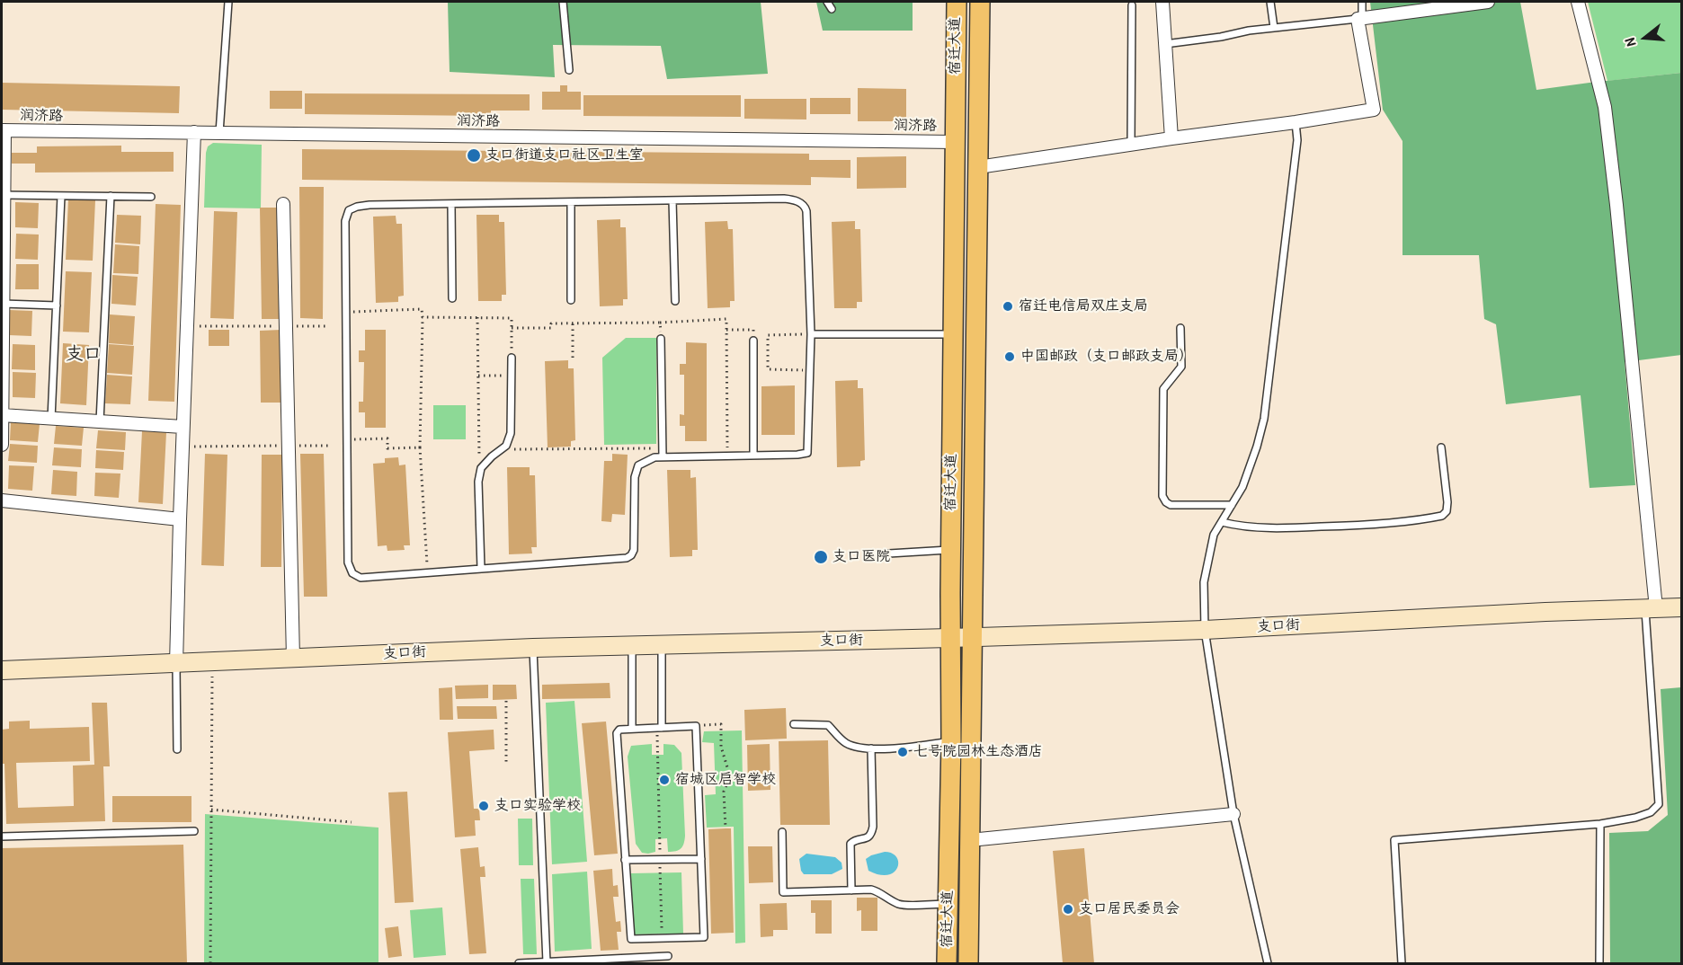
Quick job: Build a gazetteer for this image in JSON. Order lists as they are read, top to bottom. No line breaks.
{"streets":{"main road":["宿迁大道"],"street":["润济路","支口街"]},"crossings":[["宿迁大道","润济路"],["宿迁大道","支口街"]],"districts":["支口"],"places":["支口街道支口社区卫生室","宿迁电信局双庄支局","中国邮政（支口邮政支局）","支口医院","七号院园林生态酒店","宿城区启智学校","支口实验学校","支口居民委员会"],"north":"left"}
